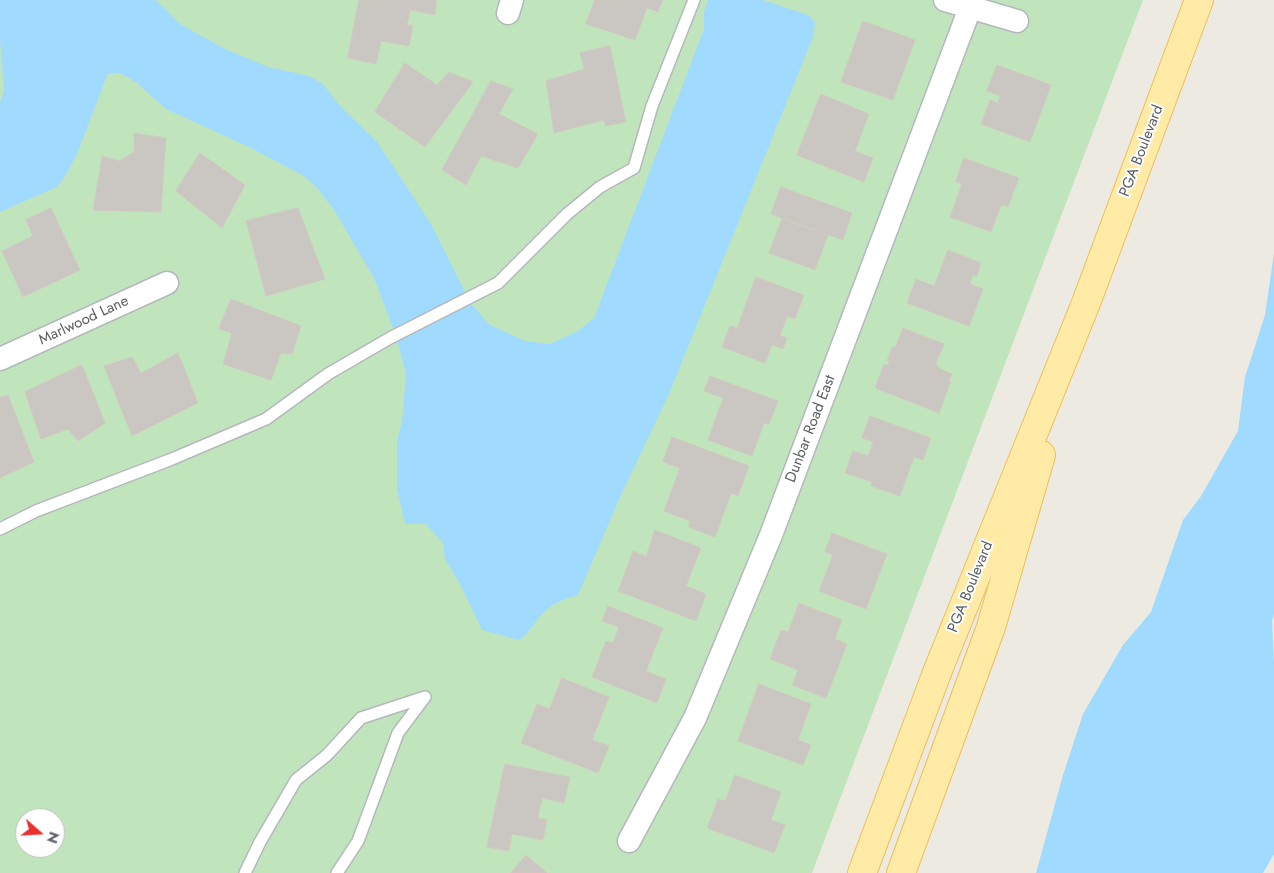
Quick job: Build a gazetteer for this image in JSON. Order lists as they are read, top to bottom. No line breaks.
{"streets":{"main road":["PGA Boulevard"],"street":["Marlwood Lane","Dunbar Road East"]},"north":"right"}
